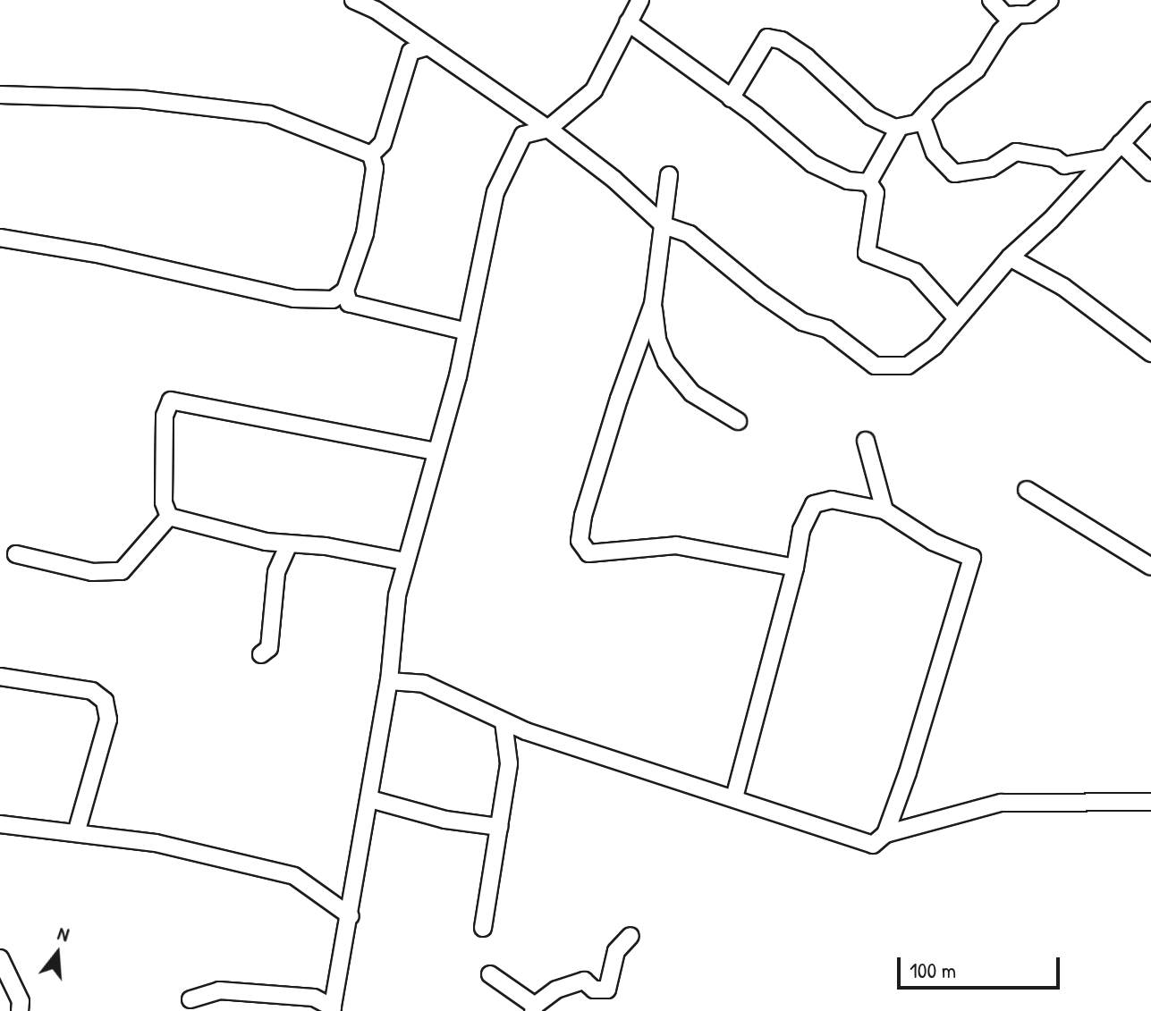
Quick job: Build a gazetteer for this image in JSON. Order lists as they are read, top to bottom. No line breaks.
{"scale_bar":"100 m","north":"top"}
